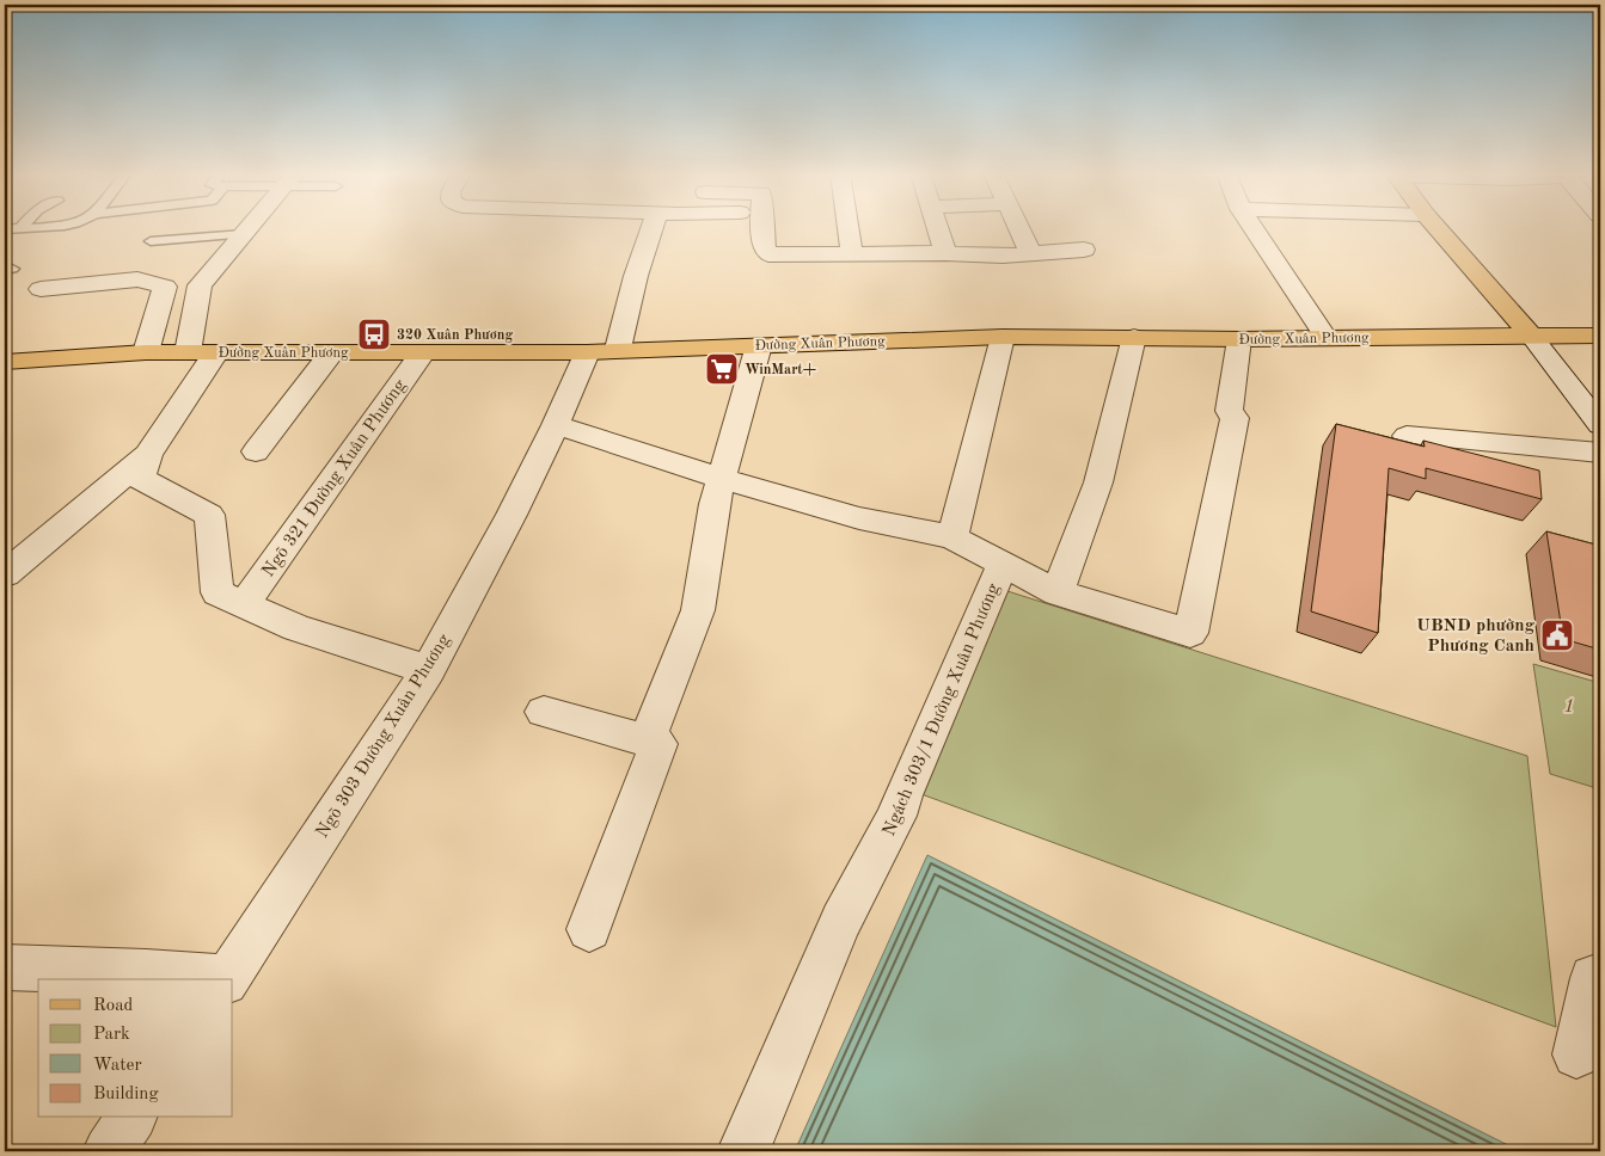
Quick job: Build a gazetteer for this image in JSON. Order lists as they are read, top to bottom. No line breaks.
{"streets":{"main road":["Đường Xuân Phương"],"street":["Ngõ 321 Đường Xuân Phương","Ngách 303/1 Đường Xuân Phương","Ngõ 303 Đường Xuân Phương"]},"crossings":[["Đường Xuân Phương","Ngõ 321 Đường Xuân Phương"],["Đường Xuân Phương","Ngõ 303 Đường Xuân Phương"],["Ngách 303/1 Đường Xuân Phương","Ngõ 303 Đường Xuân Phương"]],"parks":["1"],"places":{"bus stop":["320 Xuân Phương"],"supermarket":["WinMart+"],"public building":["UBND phường Phương Canh"]},"legend":["Road","Park","Water","Building"]}
